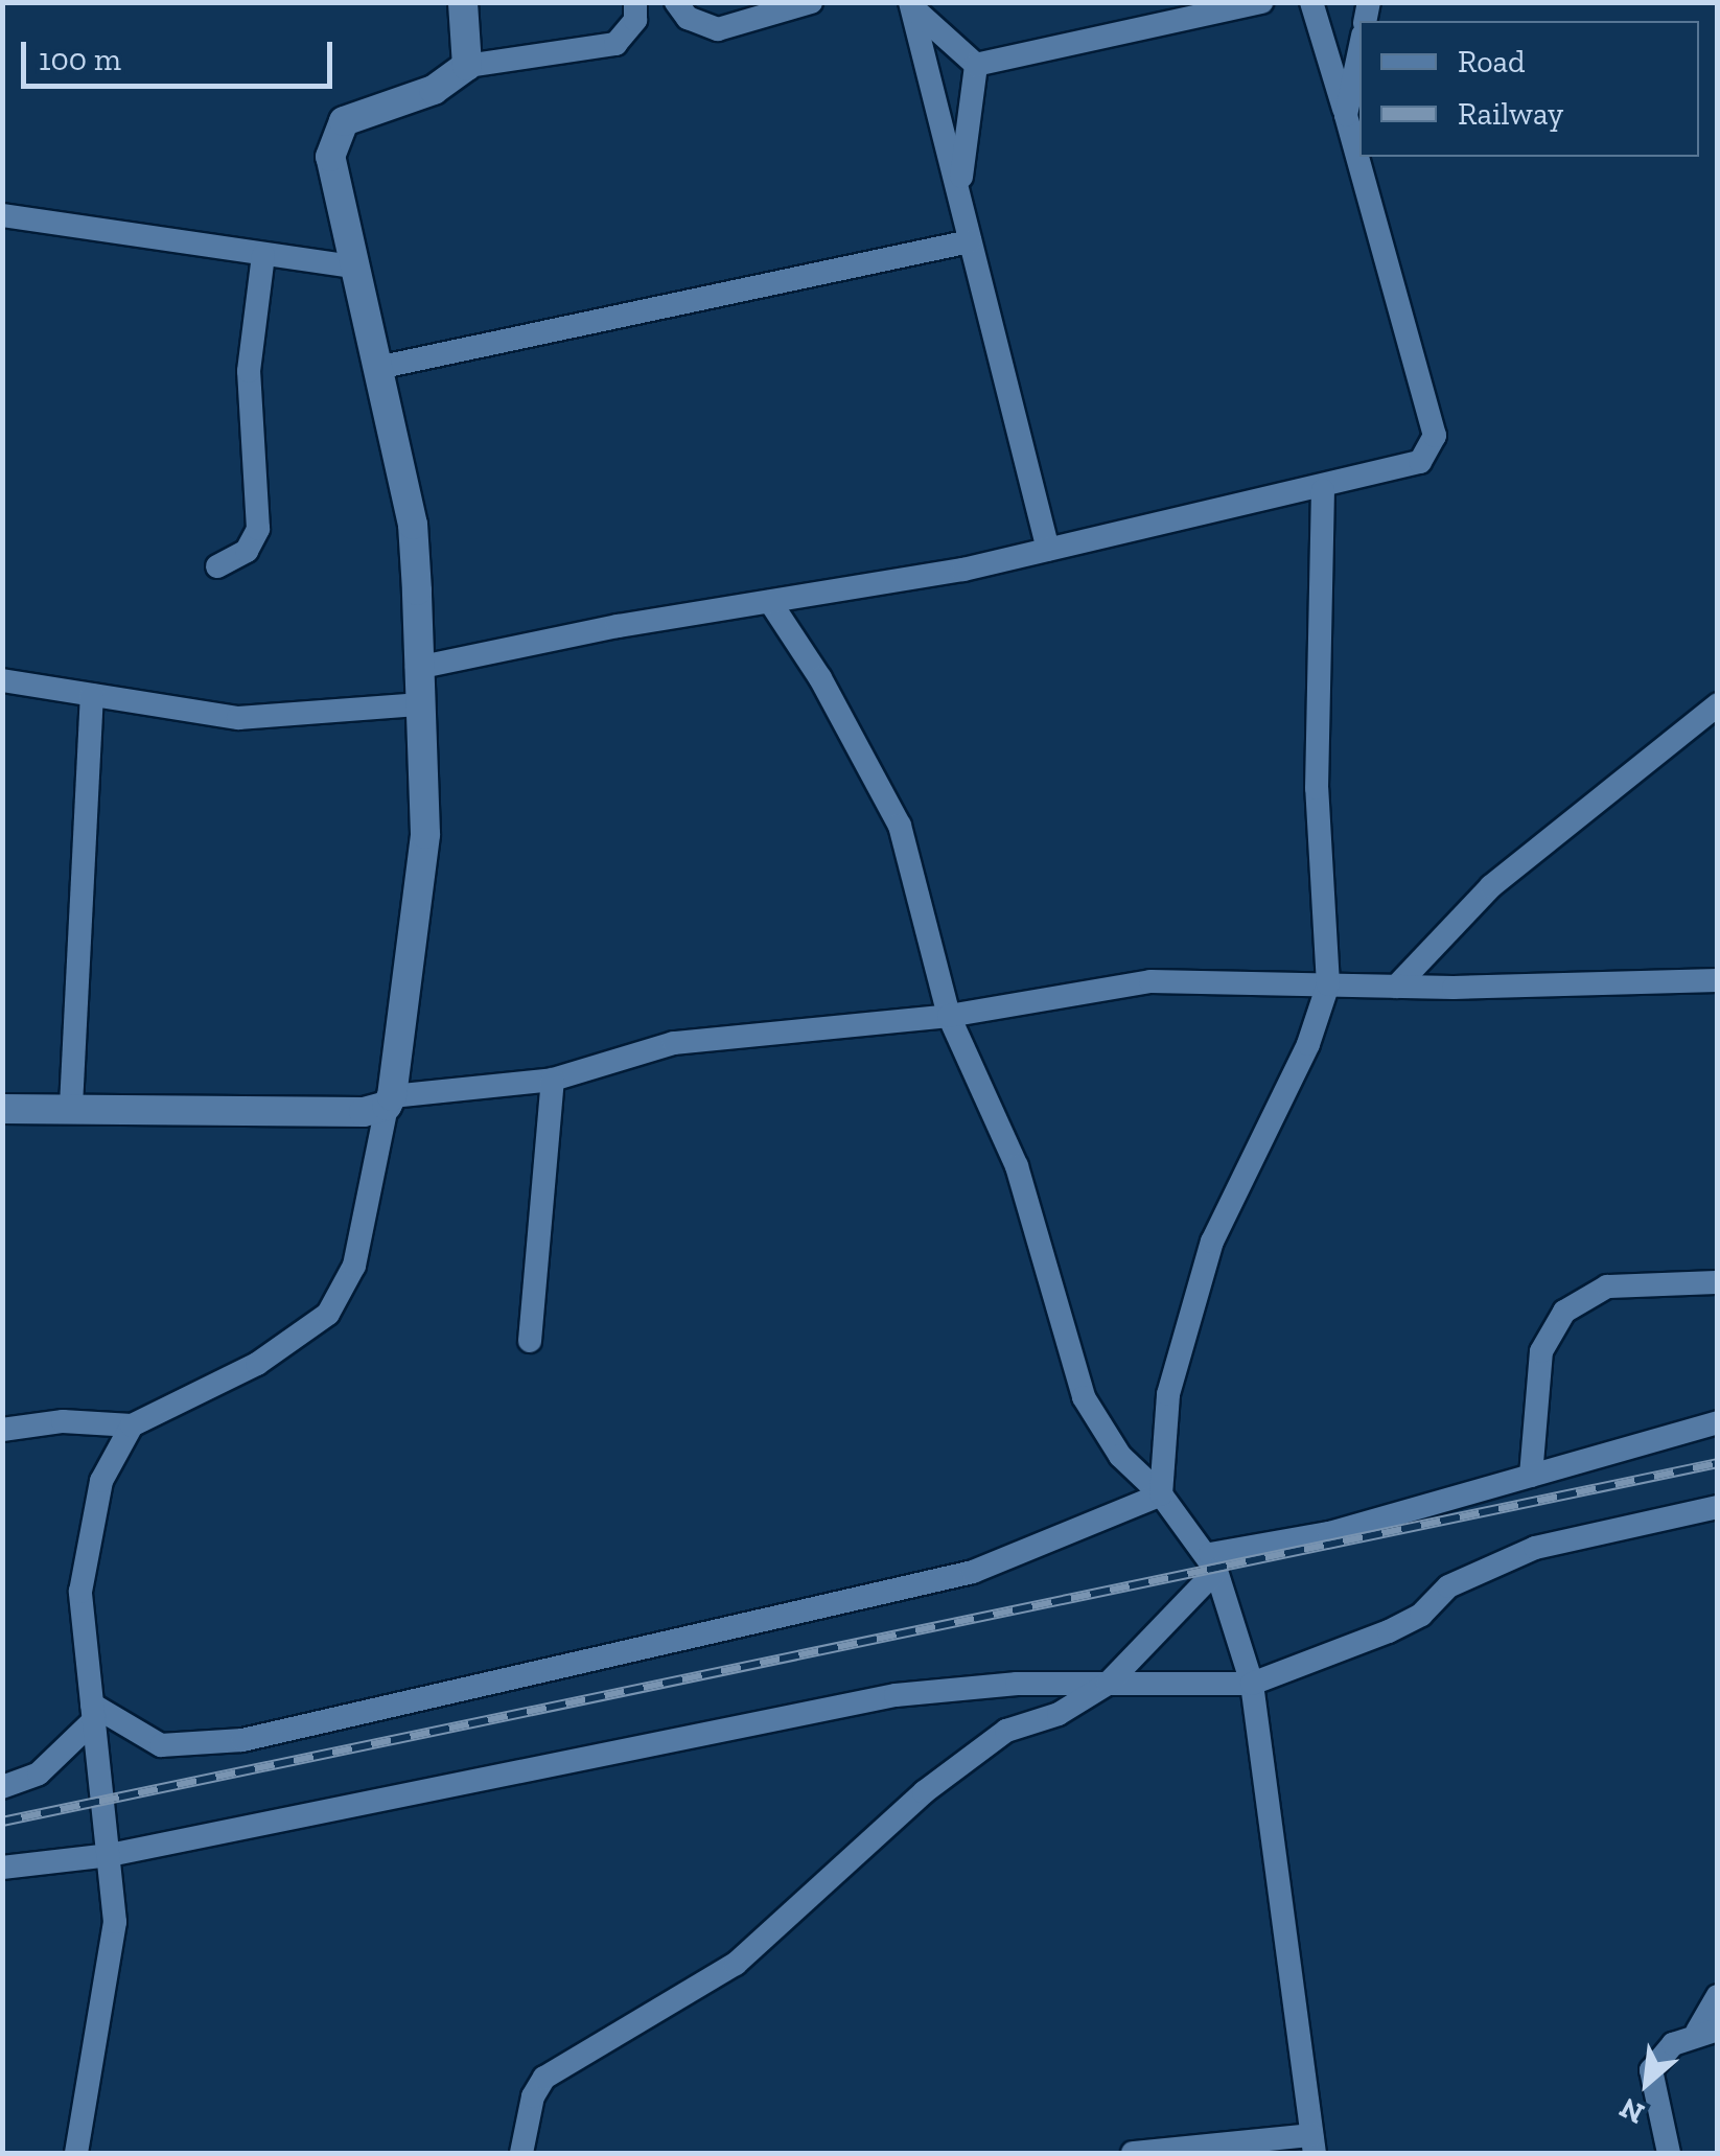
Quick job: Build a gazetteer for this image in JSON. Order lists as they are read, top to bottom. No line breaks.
{"legend":["Road","Railway"],"scale_bar":"100 m","north":"bottom left"}
